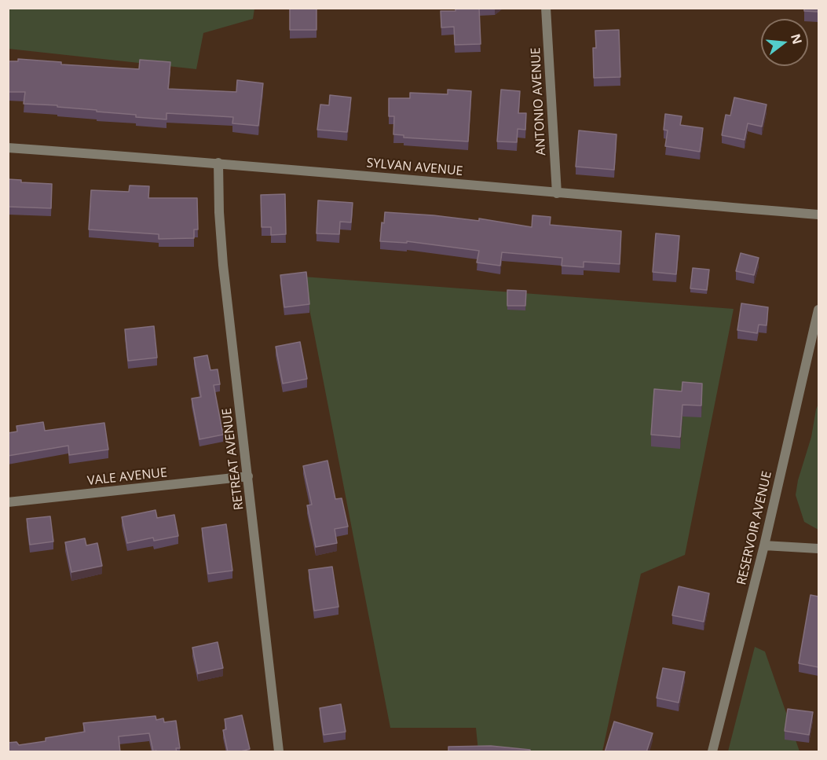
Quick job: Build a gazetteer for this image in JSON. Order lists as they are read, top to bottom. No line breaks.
{"streets":{"street":["ANTONIO AVENUE","SYLVAN AVENUE","RETREAT AVENUE","VALE AVENUE","RESERVOIR AVENUE"]},"crossings":[["ANTONIO AVENUE","SYLVAN AVENUE"],["SYLVAN AVENUE","RETREAT AVENUE"],["RETREAT AVENUE","VALE AVENUE"]],"north":"right"}
